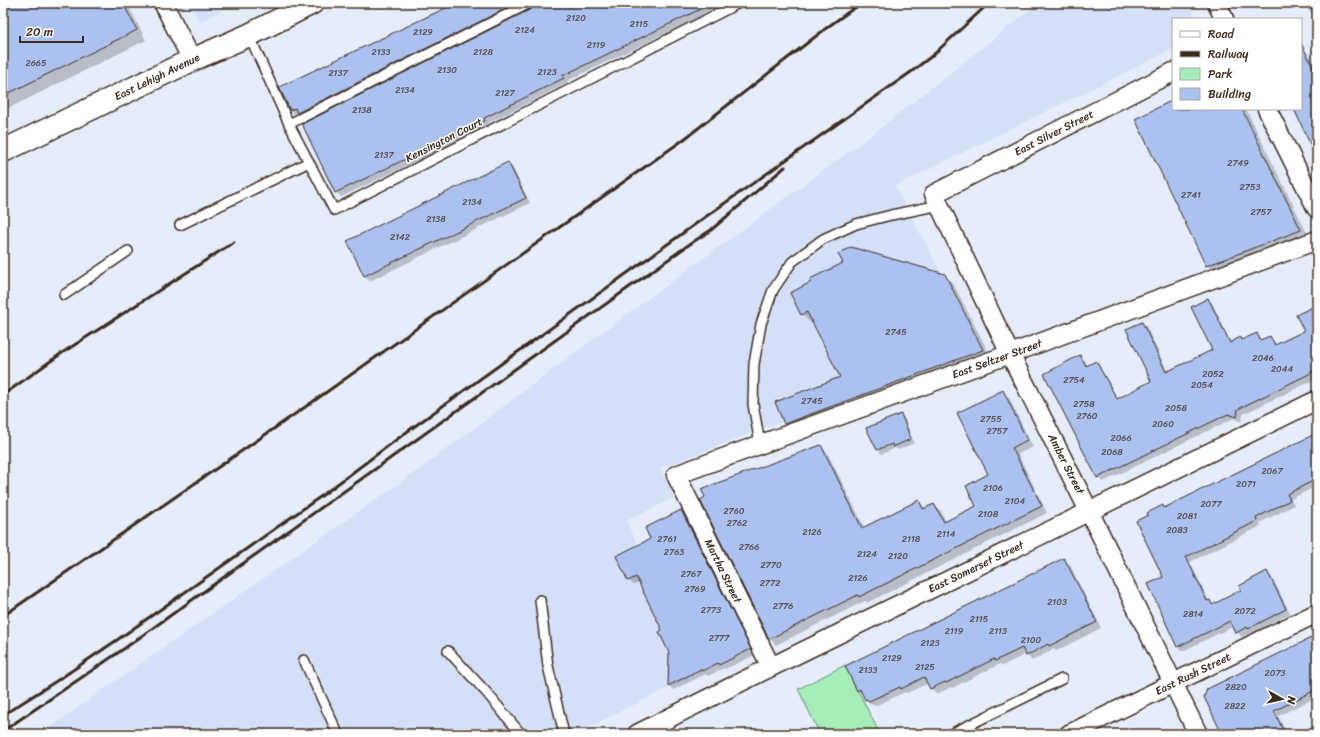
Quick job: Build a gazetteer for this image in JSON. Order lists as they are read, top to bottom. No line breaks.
{"streets":{"main road":["East Lehigh Avenue"],"street":["East Silver Street","East Seltzer Street","Amber Street","East Somerset Street","Martha Street","East Rush Street"],"lane":["Kensington Court"]},"crossings":[["East Lehigh Avenue","Kensington Court"],["East Silver Street","Amber Street"],["East Seltzer Street","Amber Street"],["East Seltzer Street","Martha Street"],["Amber Street","East Somerset Street"],["Amber Street","East Rush Street"],["East Somerset Street","Martha Street"]],"house_numbers":["2120","2115","2124","2129","2119","2133","2128","2665","2130","2123","2137","2134","2127","2138","2137","2749","2753","2741","2134","2757","2138","2142","2745","2046","2044","2052","2754","2054","2745","2758","2058","2760","2755","2060","2757","2066","2068","2067","2071","2106","2104","2077","2760","2108","2081","2762","2083","2126","2114","2761","2118","2766","2763","2124","2120","2770","2767","2126","2772","2769","2103","2776","2773","2072","2814","2115","2119","2113","2777","2100","2123","2129","2125","2133","2073","2820","2822"],"legend":["Road","Railway","Park","Building"],"scale_bar":"20 m","north":"right"}
